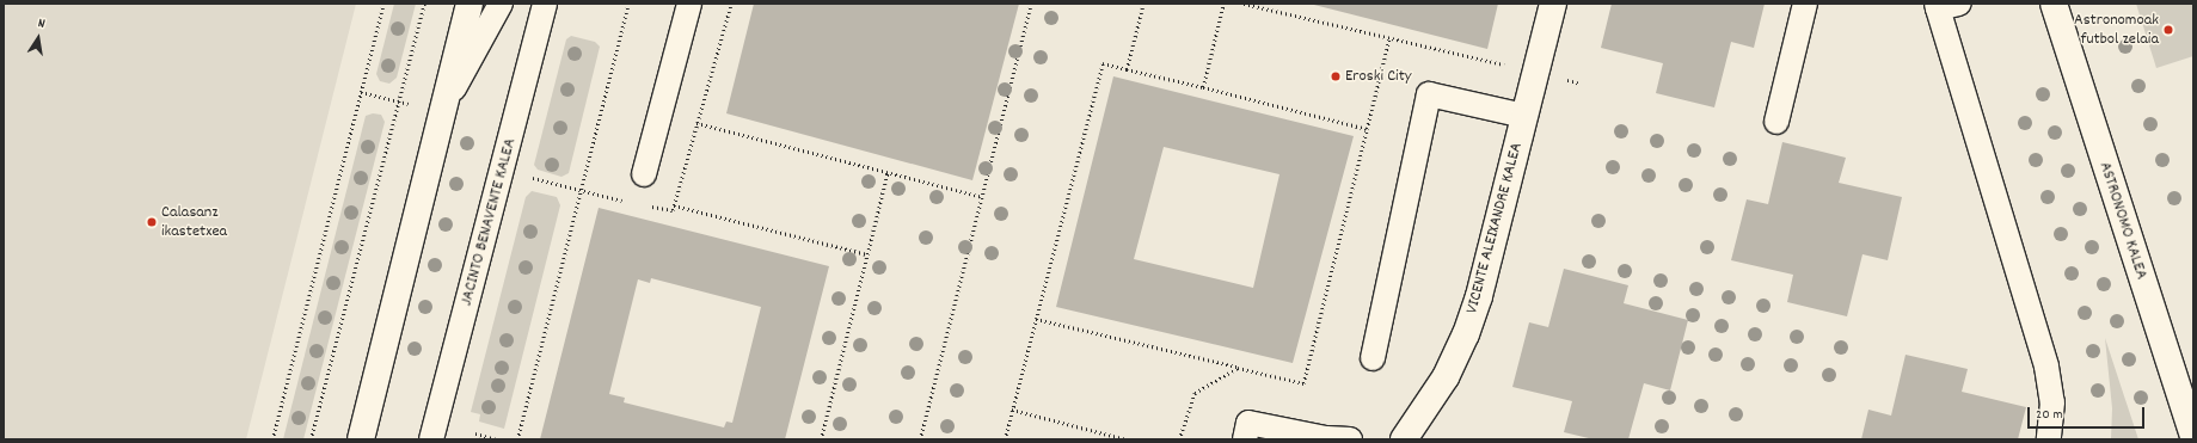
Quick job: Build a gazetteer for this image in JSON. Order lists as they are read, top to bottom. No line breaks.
{"streets":{"street":["ASTRONOMO KALEA","VICENTE ALEIXANDRE KALEA"],"lane":["JACINTO BENAVENTE KALEA"]},"places":["Astronomoak futbol zelaia","Eroski City","Calasanz ikastetxea"],"scale_bar":"20 m","north":"top"}
